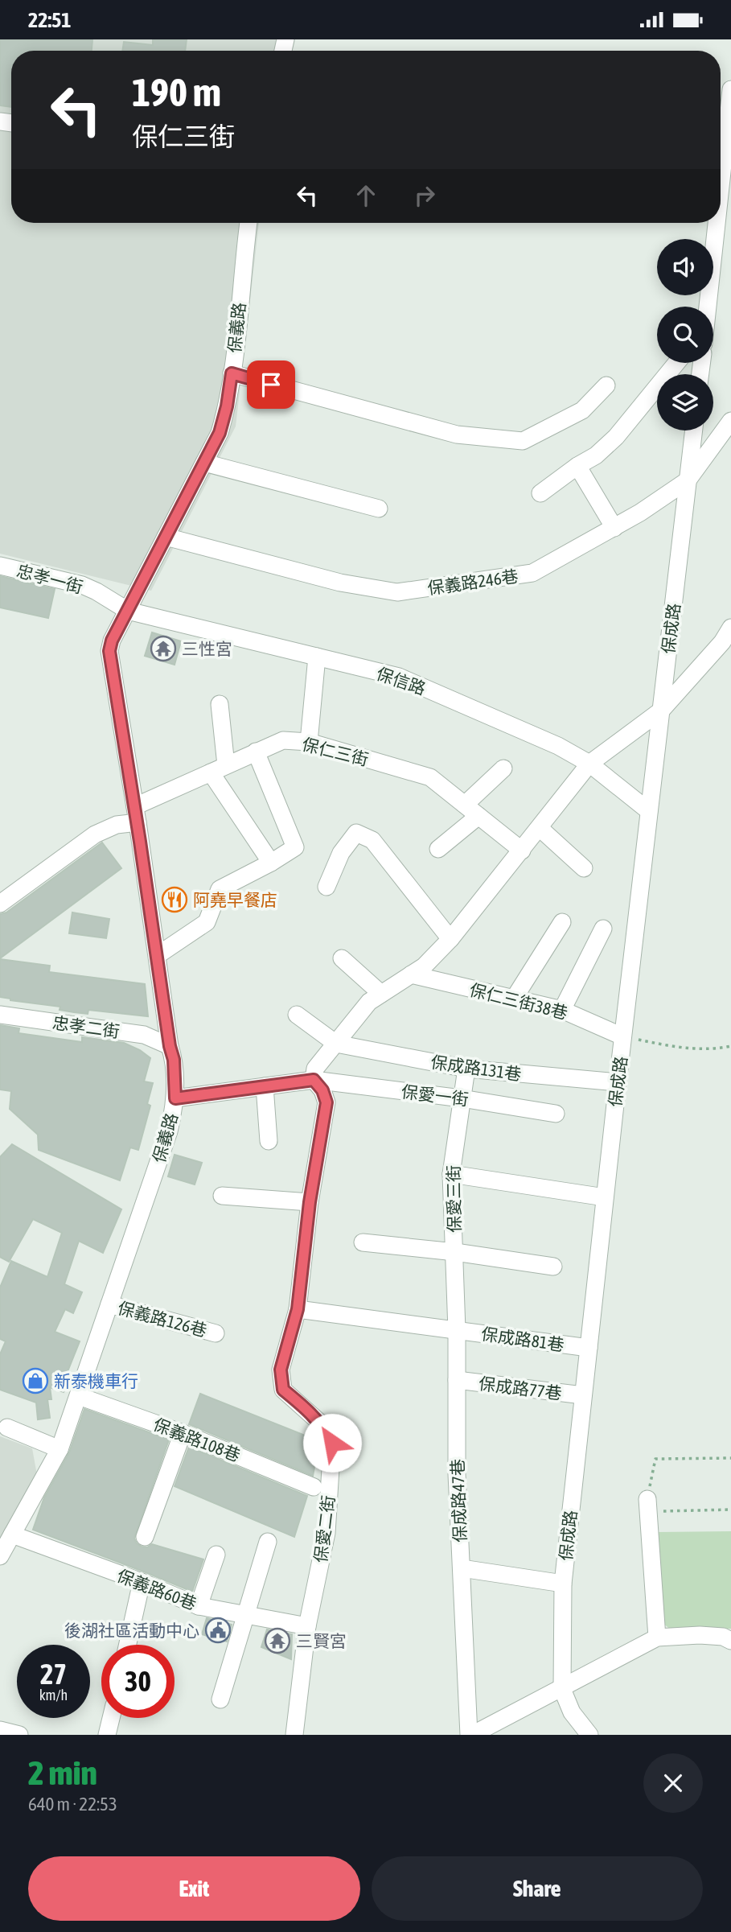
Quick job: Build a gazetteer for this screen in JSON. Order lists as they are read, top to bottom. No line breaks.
{"streets":{"street":["保義路","忠孝一街","保義路246巷","保成路","保信路","保仁三街","保仁三街38巷","忠孝二街","保成路131巷","保愛一街","保愛三街","保義路126巷","保成路81巷","保成路77巷","保義路108巷","保成路47巷","保愛二街","保義路60巷"]},"crossings":[["保義路","忠孝一街"],["保義路","保義路246巷"],["保義路","保信路"],["保義路","保仁三街"],["保義路","忠孝二街"],["保義路","保義路126巷"],["保義路","保義路108巷"],["保義路","保義路60巷"],["忠孝一街","保信路"],["保義路246巷","保成路"],["保成路","保信路"],["保成路","保仁三街38巷"],["保成路","保成路131巷"],["保成路","保成路81巷"],["保成路","保成路77巷"],["保成路131巷","保愛三街"],["保愛一街","保愛三街"],["保愛一街","保愛二街"],["保愛三街","保成路81巷"],["保愛三街","保成路47巷"],["保成路81巷","保成路47巷"],["保成路77巷","保成路47巷"],["保愛二街","保義路60巷"]],"places":{"temple":["三性宮","三賢宮"],"restaurant":["阿堯早餐店"],"shop":["新泰機車行"],"public building":["後湖社區活動中心"]},"page":{"status":"22:51","turn":["190 m","保仁三街"],"speed":"27 km/h","limit":"30","heading":["2 min","640 m · 22:53"],"buttons":["Exit","Share"]}}
